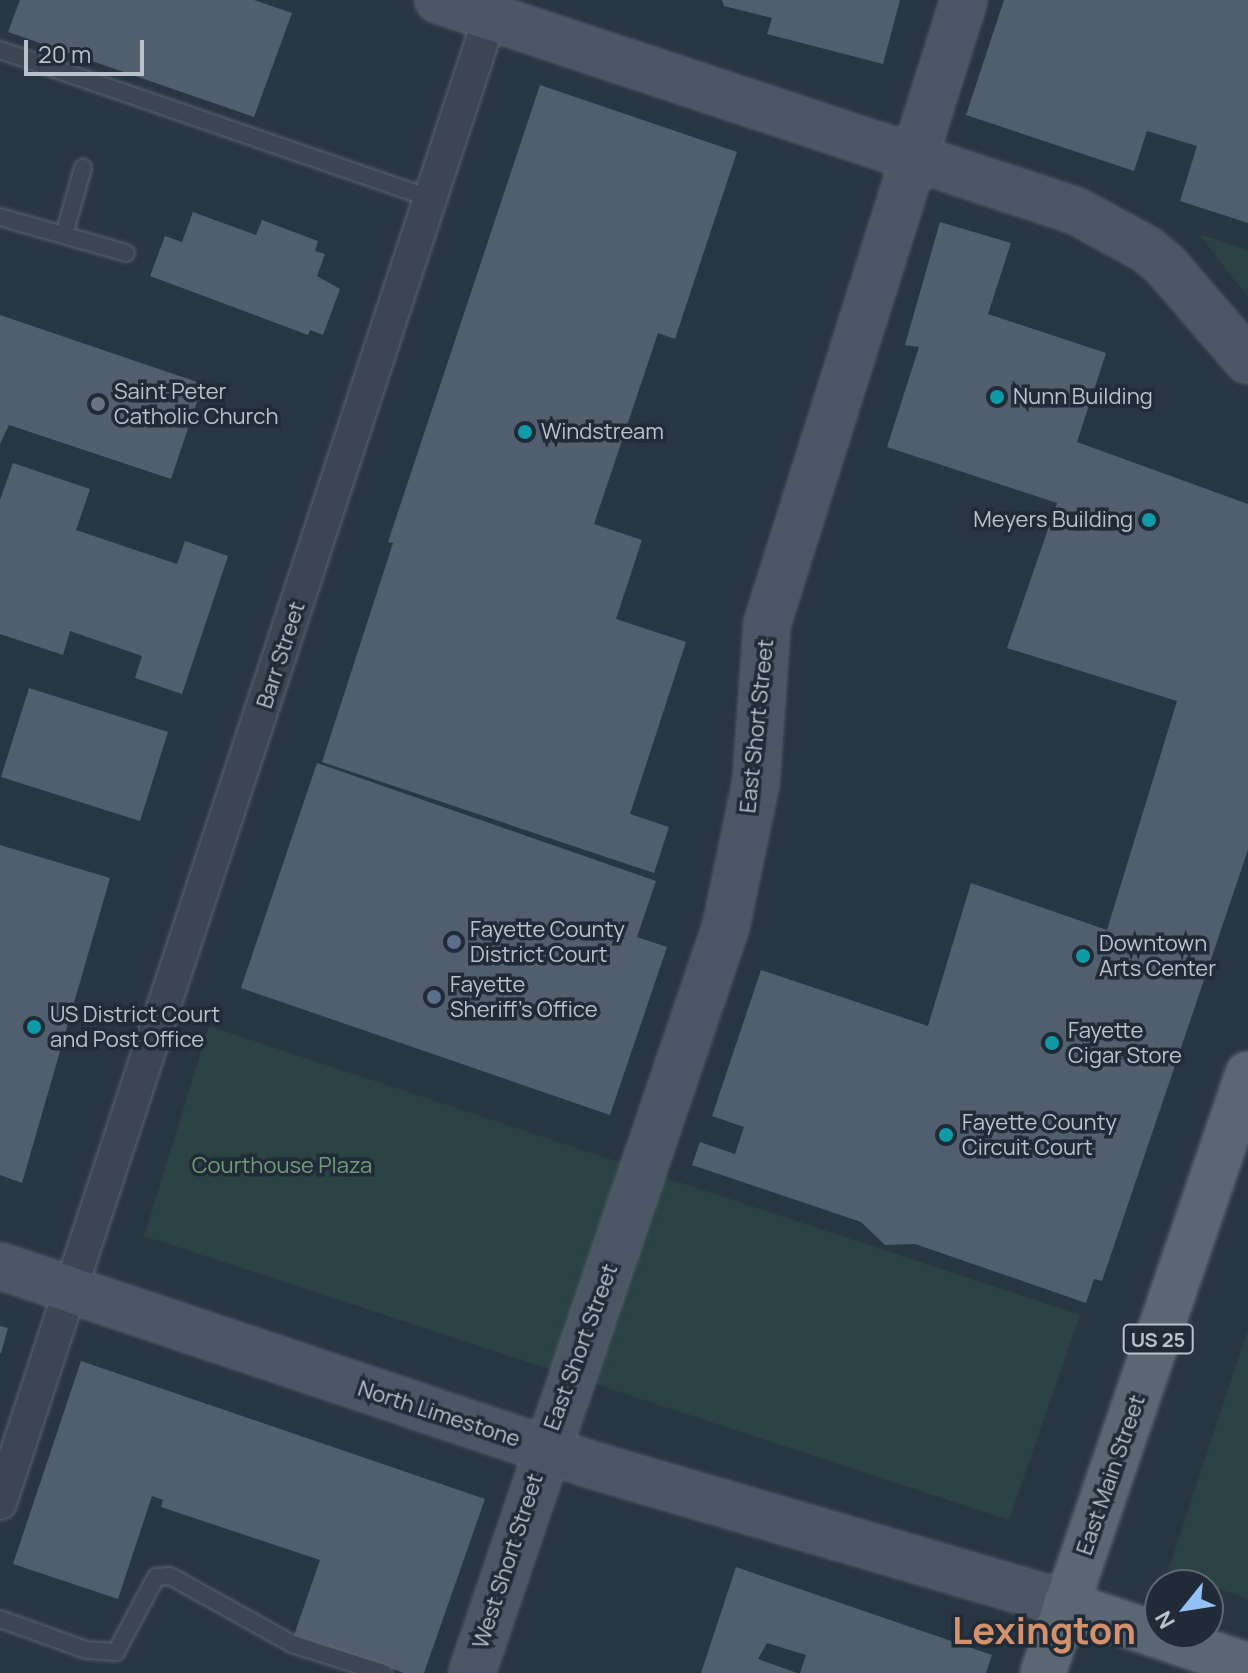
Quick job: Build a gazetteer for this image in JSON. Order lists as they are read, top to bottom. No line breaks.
{"streets":{"main road":["East Short Street","US 25","North Limestone","East Main Street","West Short Street"],"street":["Barr Street"]},"crossings":[["Barr Street","North Limestone"],["East Short Street","North Limestone"],["East Short Street","West Short Street"],["US 25","North Limestone"],["US 25","East Main Street"],["North Limestone","East Main Street"],["North Limestone","West Short Street"]],"districts":["Lexington"],"parks":["Courthouse Plaza"],"places":["Nunn Building","Saint Peter Catholic Church","Windstream","Meyers Building","Fayette County District Court","Downtown Arts Center","Fayette Sheriff's Office","US District Court and Post Office","Fayette Cigar Store","Fayette County Circuit Court"],"scale_bar":"20 m","north":"bottom left"}
